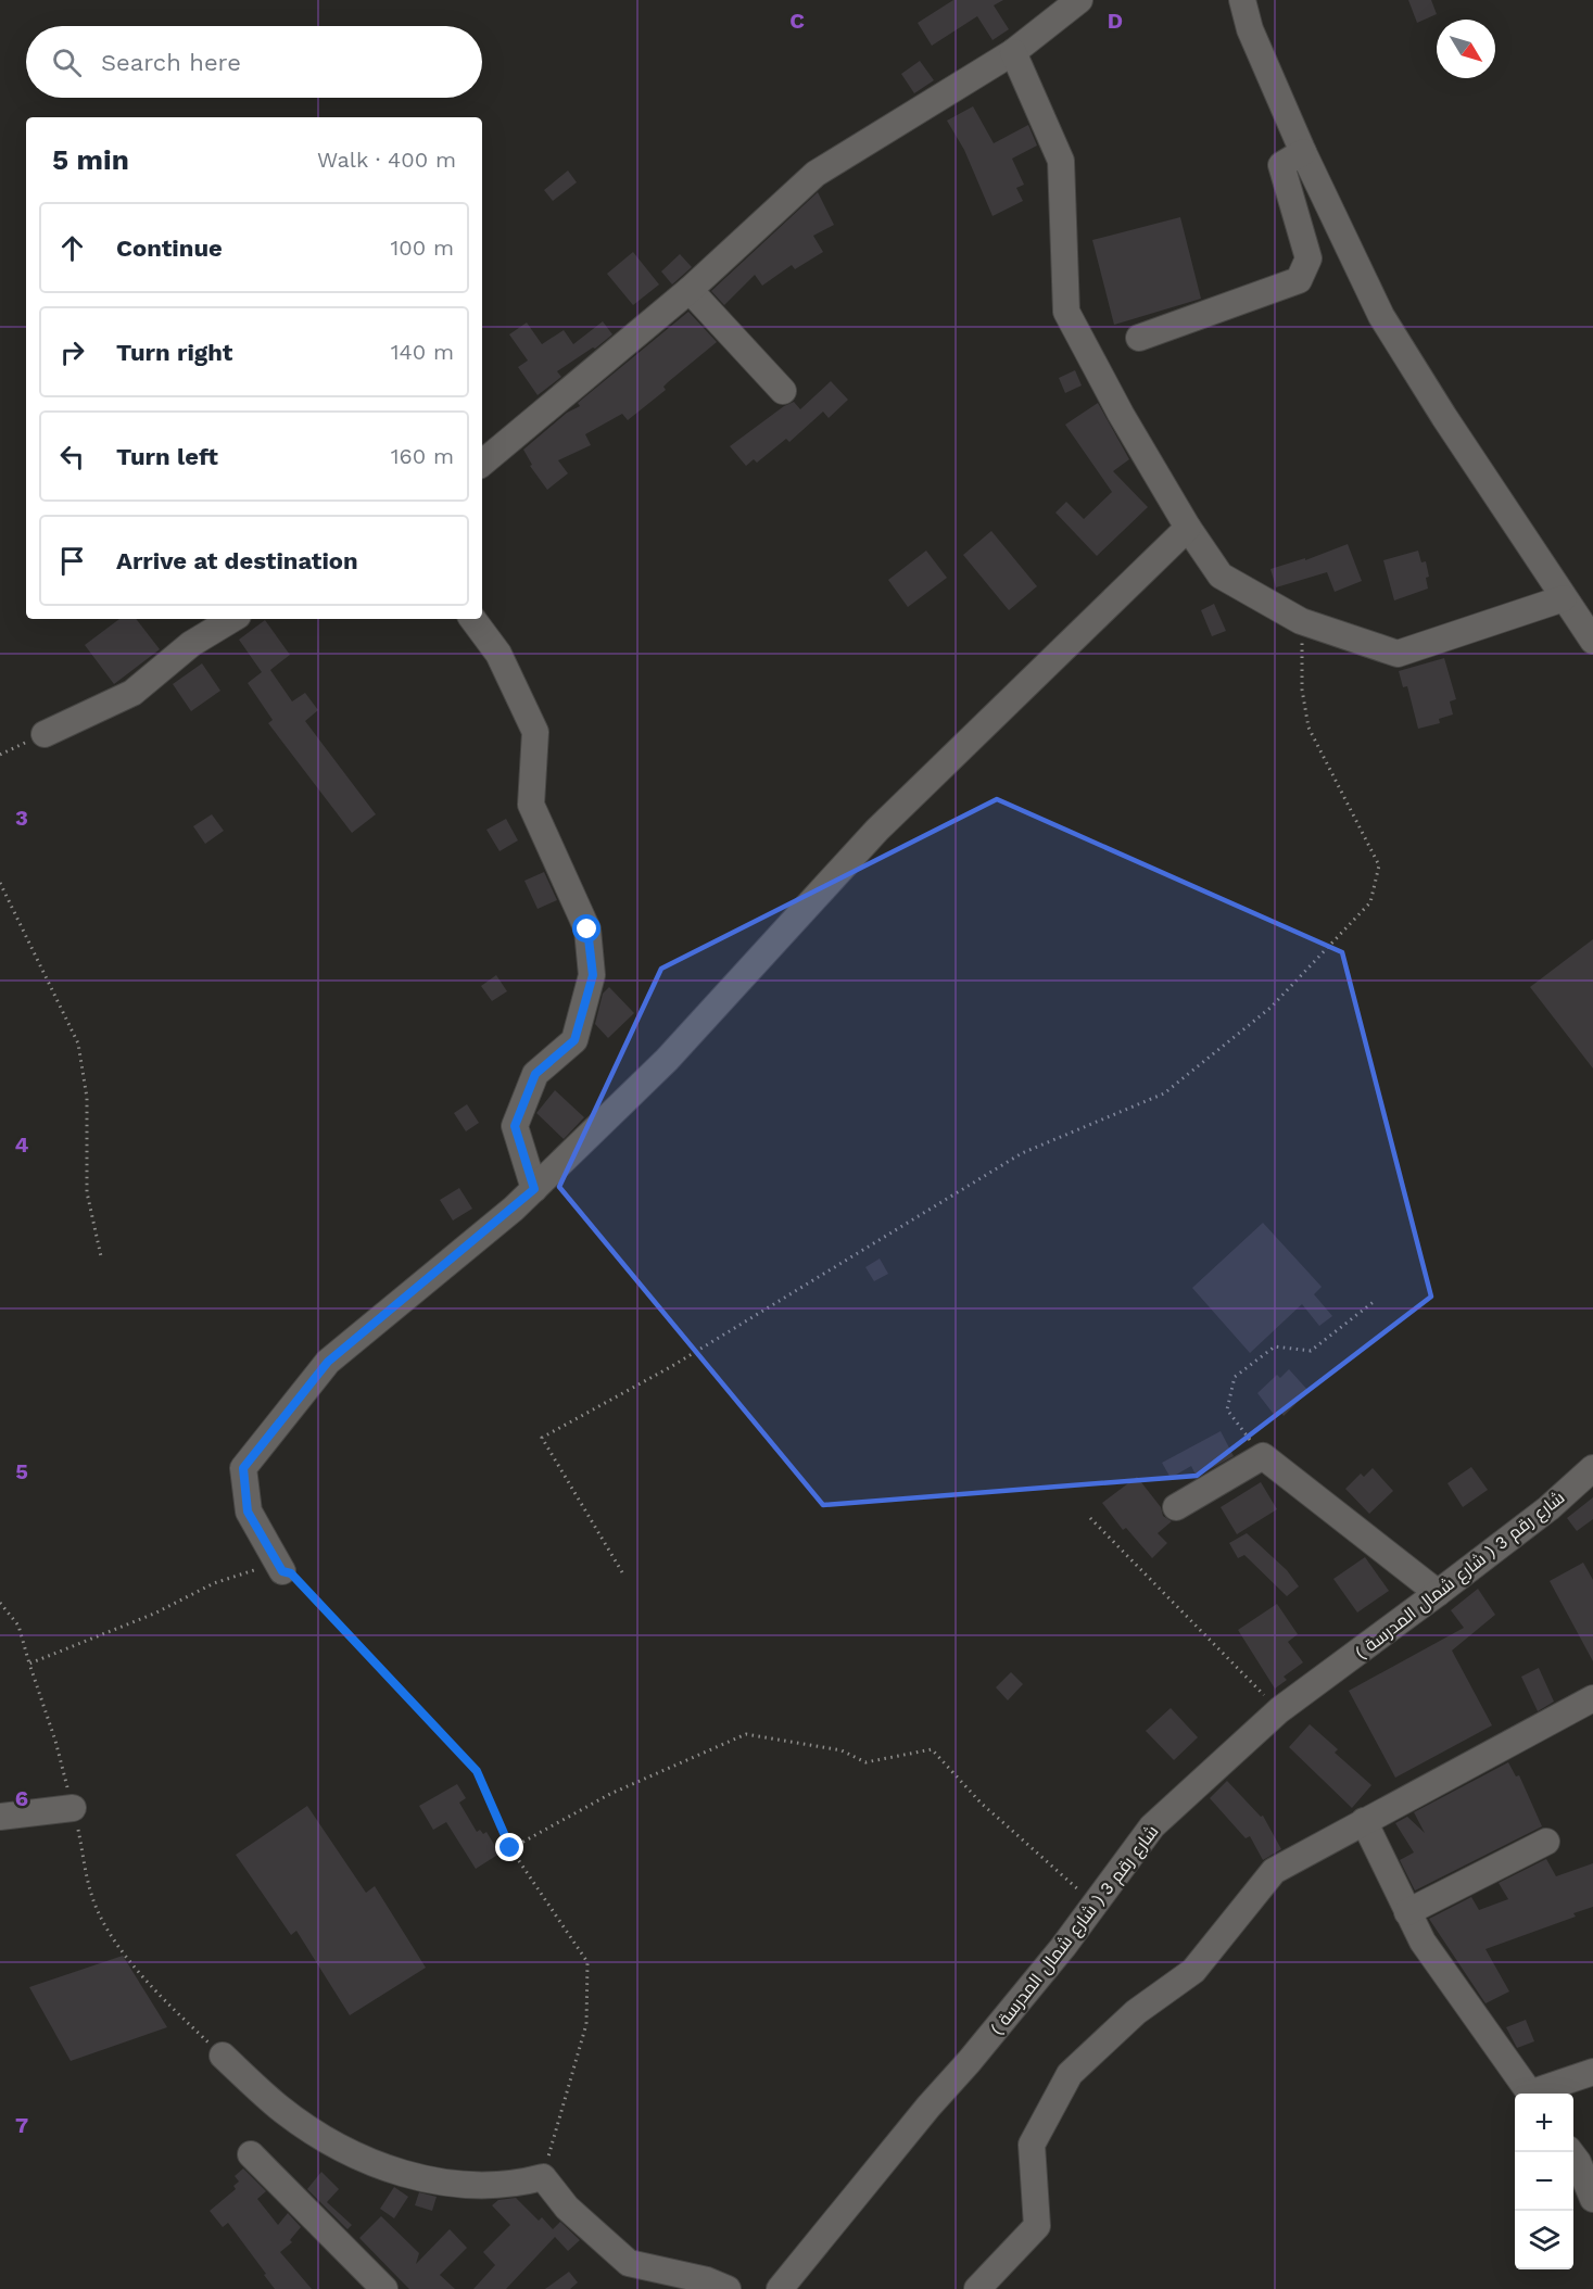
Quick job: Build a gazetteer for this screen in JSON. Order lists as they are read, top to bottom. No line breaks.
{"streets":{"street":["شارع رقم 3 ( شارع شمال المدرسة )"]},"north":"bottom right","page":{"search":"Search here","heading":["5 min","Walk · 400 m"],"list":[["Continue","100 m"],["Turn right","140 m"],["Turn left","160 m"],"Arrive at destination"],"map_buttons":["+","−"]},"grid":{"columns":["C","D"],"rows":["3","4","5","6","7"]}}
